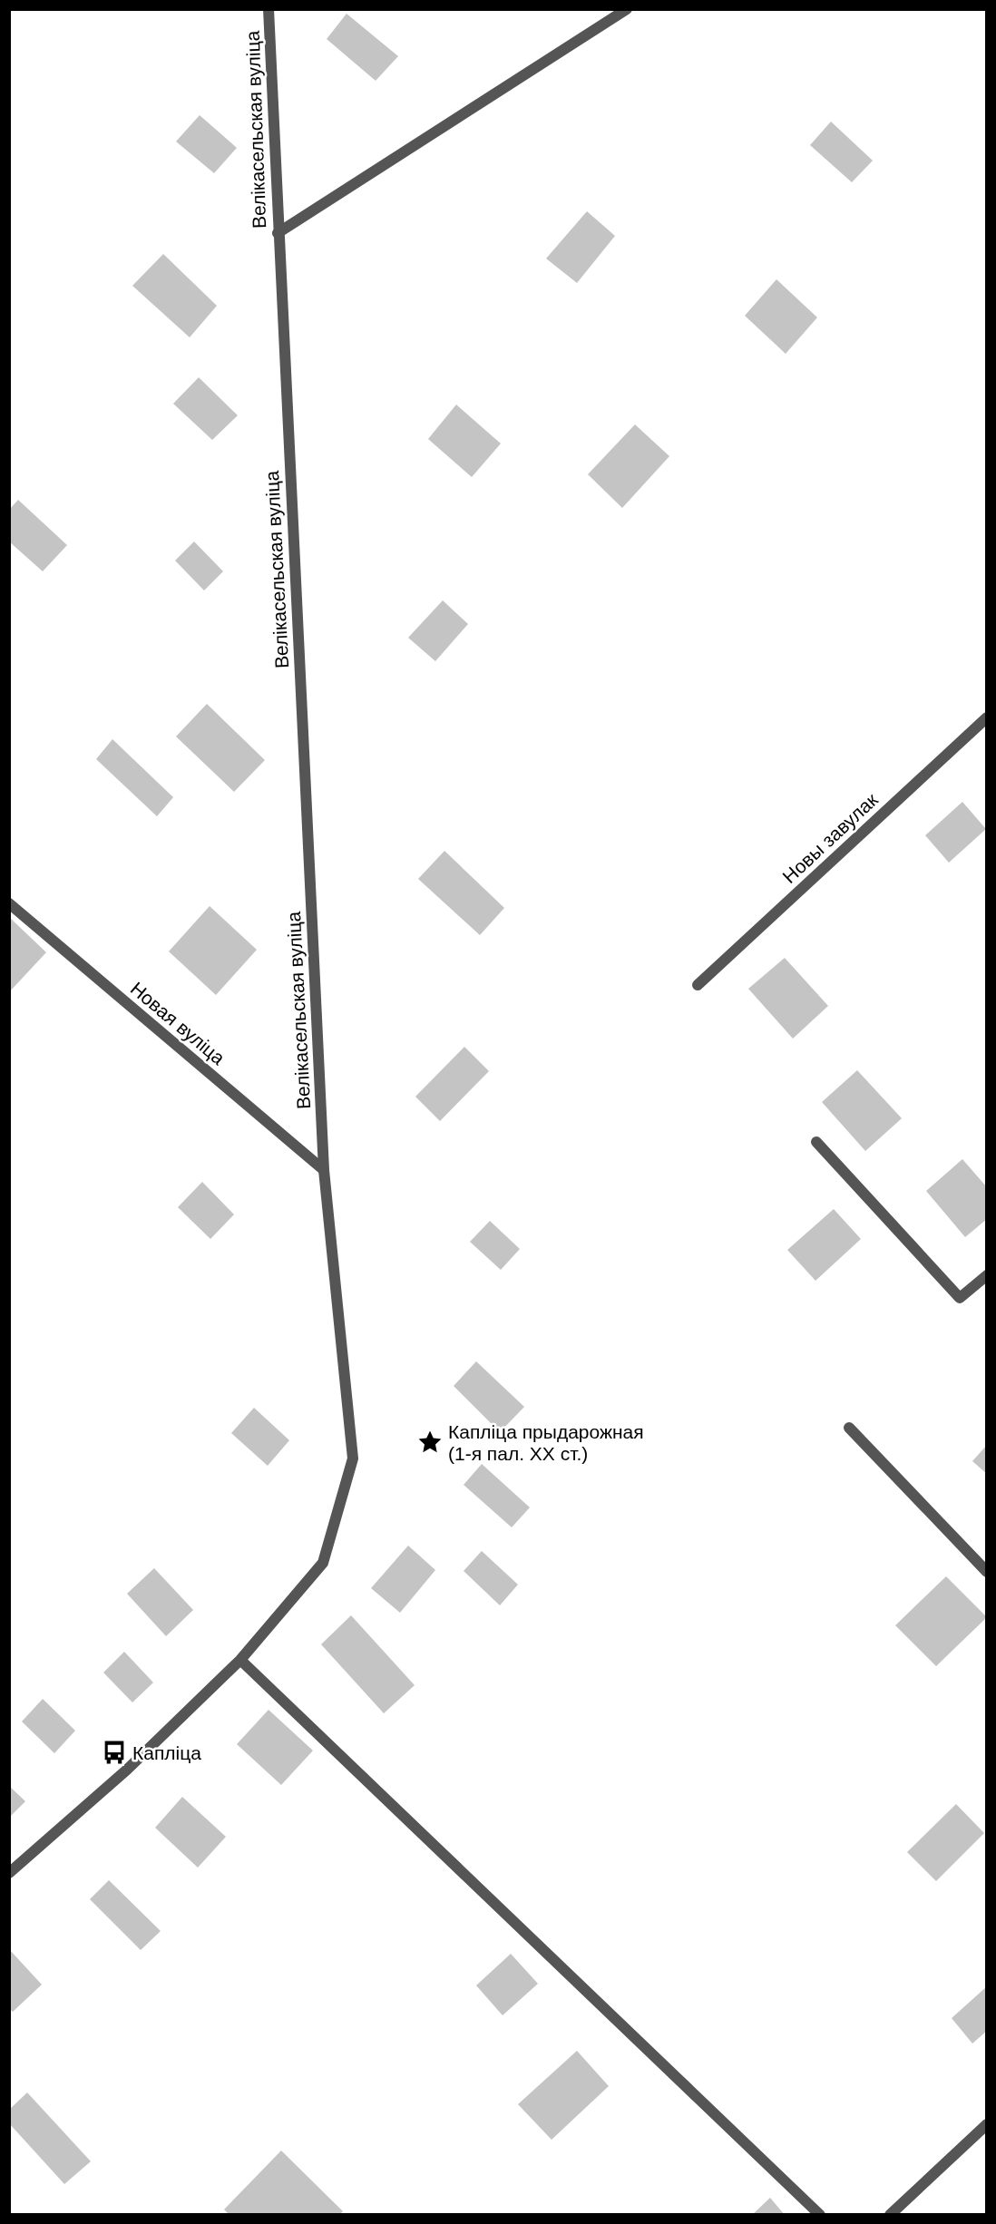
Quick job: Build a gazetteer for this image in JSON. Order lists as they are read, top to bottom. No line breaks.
{"streets":{"street":["Велікасельская вуліца","Новы завулак","Новая вуліца"]},"crossings":[["Велікасельская вуліца","Новая вуліца"]],"places":{"place":["Капліца прыдарожная (1-я пал. XX ст.)"],"bus stop":["Капліца"]}}
